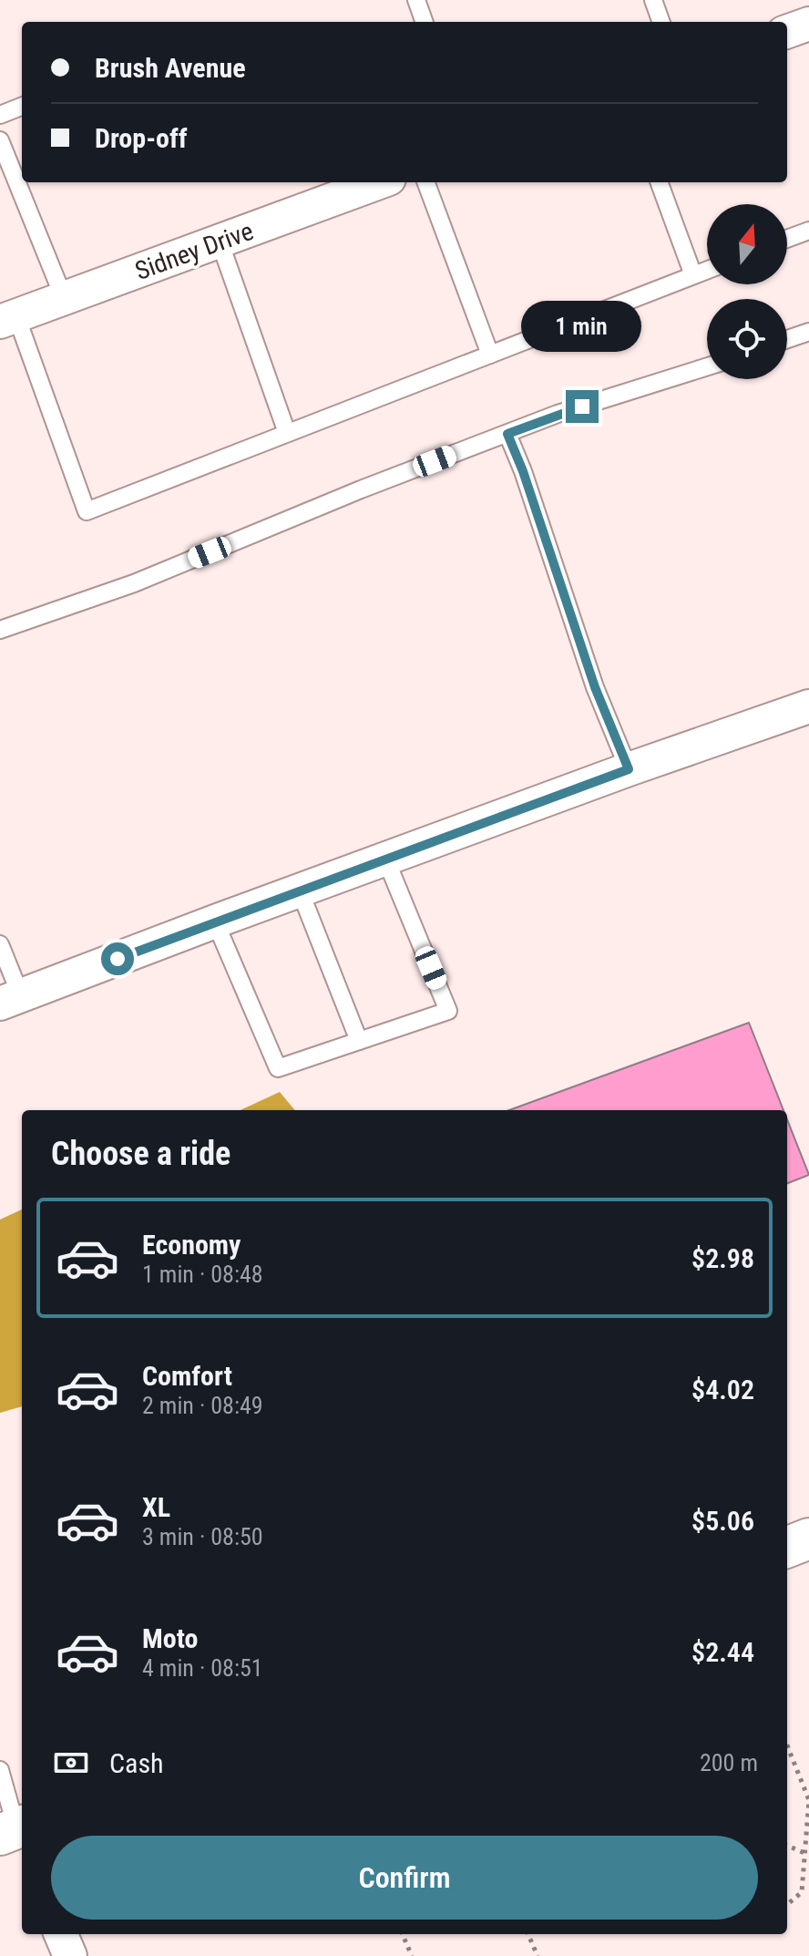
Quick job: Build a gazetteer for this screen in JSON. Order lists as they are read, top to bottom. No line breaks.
{"streets":{"street":["Sidney Drive"]},"north":"top","page":{"banner":["Brush Avenue","Drop-off"],"bubble":"1 min","heading":"Choose a ride","list":[{"name":"Economy","note":"1 min · 08:48","value":"$2.98"},{"name":"Comfort","note":"2 min · 08:49","value":"$4.02"},{"name":"XL","note":"3 min · 08:50","value":"$5.06"},{"name":"Moto","note":"4 min · 08:51","value":"$2.44"}],"pay":["Cash","200 m"],"buttons":"Confirm"}}
